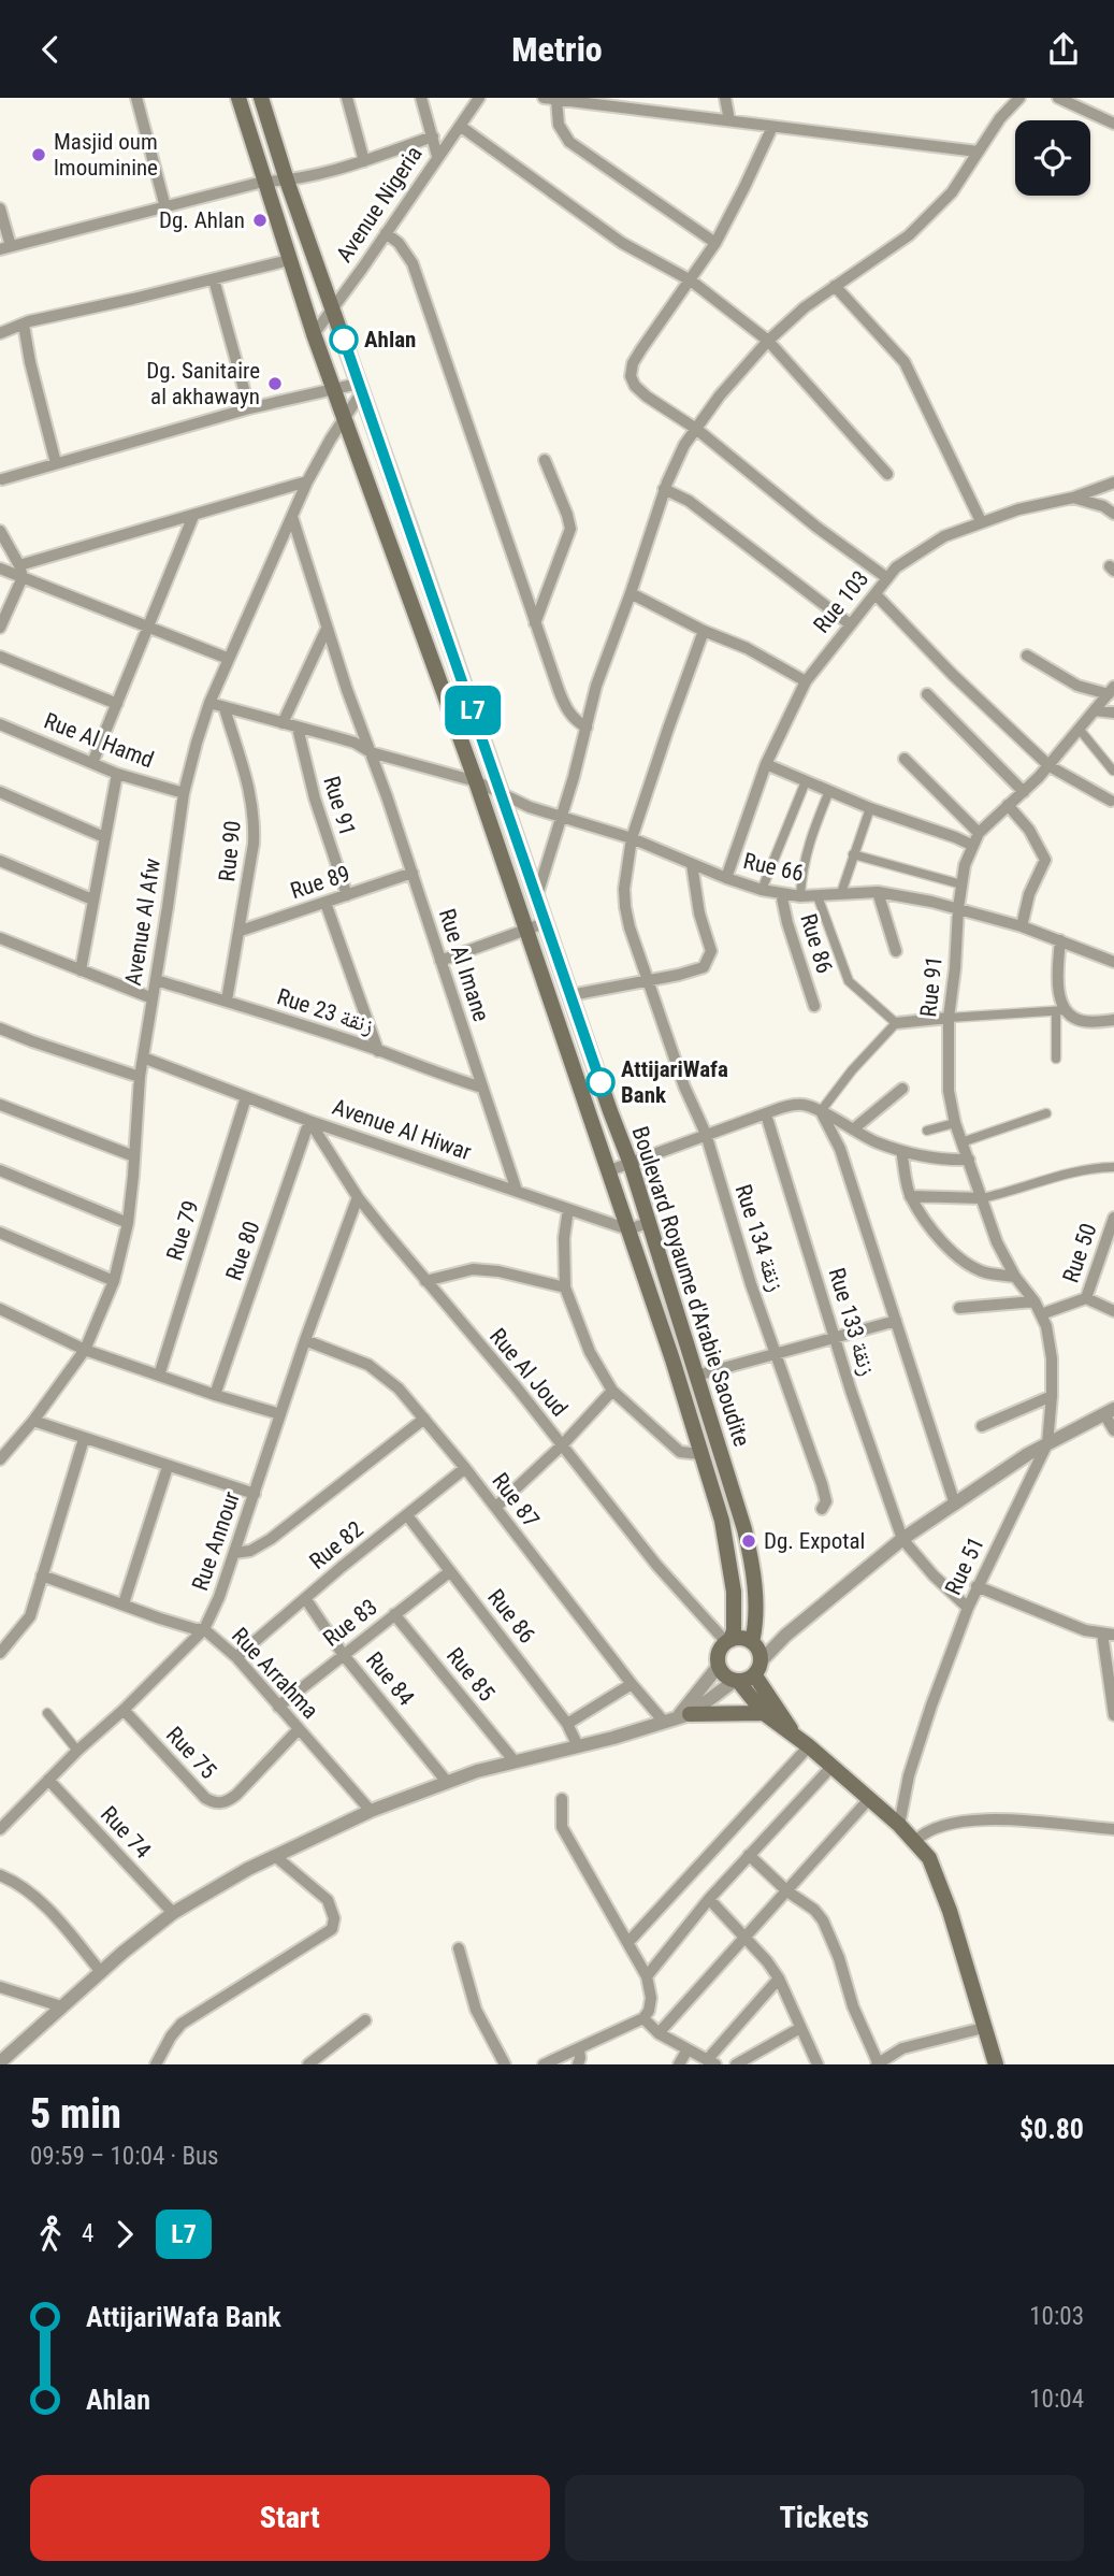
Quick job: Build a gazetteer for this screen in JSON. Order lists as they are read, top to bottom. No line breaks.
{"streets":{"main road":["Boulevard Royaume d'Arabie Saoudite"],"street":["Avenue Nigeria","Rue 103","Rue Al Hamd","Rue 91","Rue 90","Rue 66","Rue 89","Avenue Al Afw","Rue 86","Rue Al Imane","Rue 23 زنقة","Avenue Al Hiwar","Rue 79","Rue 134 زنقة","Rue 80","Rue 50","Rue 133 زنقة","Rue Al Joud","Rue 87","Rue Annour","Rue 82","Rue 51","Rue 83","Rue Arrahma","Rue 85","Rue 84","Rue 75","Rue 74"]},"crossings":[["Avenue Nigeria","Boulevard Royaume d'Arabie Saoudite"],["Rue 103","Rue 66"],["Rue Al Hamd","Avenue Al Afw"],["Rue 91","Rue 66"],["Rue 91","Rue 89"],["Rue 91","Rue 50"],["Rue 91","Rue 51"],["Rue 90","Rue 89"],["Rue 90","Rue 23 زنقة"],["Rue 66","Rue 86"],["Rue 66","Rue 134 زنقة"],["Rue 66","Boulevard Royaume d'Arabie Saoudite"],["Rue 89","Rue Al Imane"],["Avenue Al Afw","Rue Al Imane"],["Avenue Al Afw","Rue 23 زنقة"],["Avenue Al Afw","Avenue Al Hiwar"],["Avenue Al Afw","Boulevard Royaume d'Arabie Saoudite"],["Rue 86","Rue 82"],["Rue 86","Rue 83"],["Rue Al Imane","Rue 23 زنقة"],["Rue Al Imane","Avenue Al Hiwar"],["Avenue Al Hiwar","Rue 79"],["Avenue Al Hiwar","Rue 80"],["Avenue Al Hiwar","Boulevard Royaume d'Arabie Saoudite"],["Avenue Al Hiwar","Rue Al Joud"],["Rue 80","Rue Al Joud"],["Boulevard Royaume d'Arabie Saoudite","Rue Al Joud"],["Rue Al Joud","Rue Annour"],["Rue 87","Rue Annour"],["Rue 87","Rue 82"],["Rue Annour","Rue Arrahma"],["Rue Annour","Rue 75"],["Rue Annour","Rue 74"],["Rue 82","Rue Arrahma"],["Rue 82","Rue 84"],["Rue 83","Rue Arrahma"],["Rue 83","Rue 85"],["Rue 83","Rue 84"],["Rue Arrahma","Rue 75"]],"places":["Masjid oum lmouminine","Dg. Ahlan","Ahlan","Dg. Sanitaire al akhawayn","AttijariWafa Bank","Dg. Expotal"],"lines":["bus line L7"],"page":{"header":"Metrio","on_map":"L7","heading":["5 min","09:59 – 10:04 · Bus","$0.80"],"legs":["4","L7"],"list":[{"name":"AttijariWafa Bank","value":"10:03"},{"name":"Ahlan","value":"10:04"}],"buttons":["Start","Tickets"]}}
